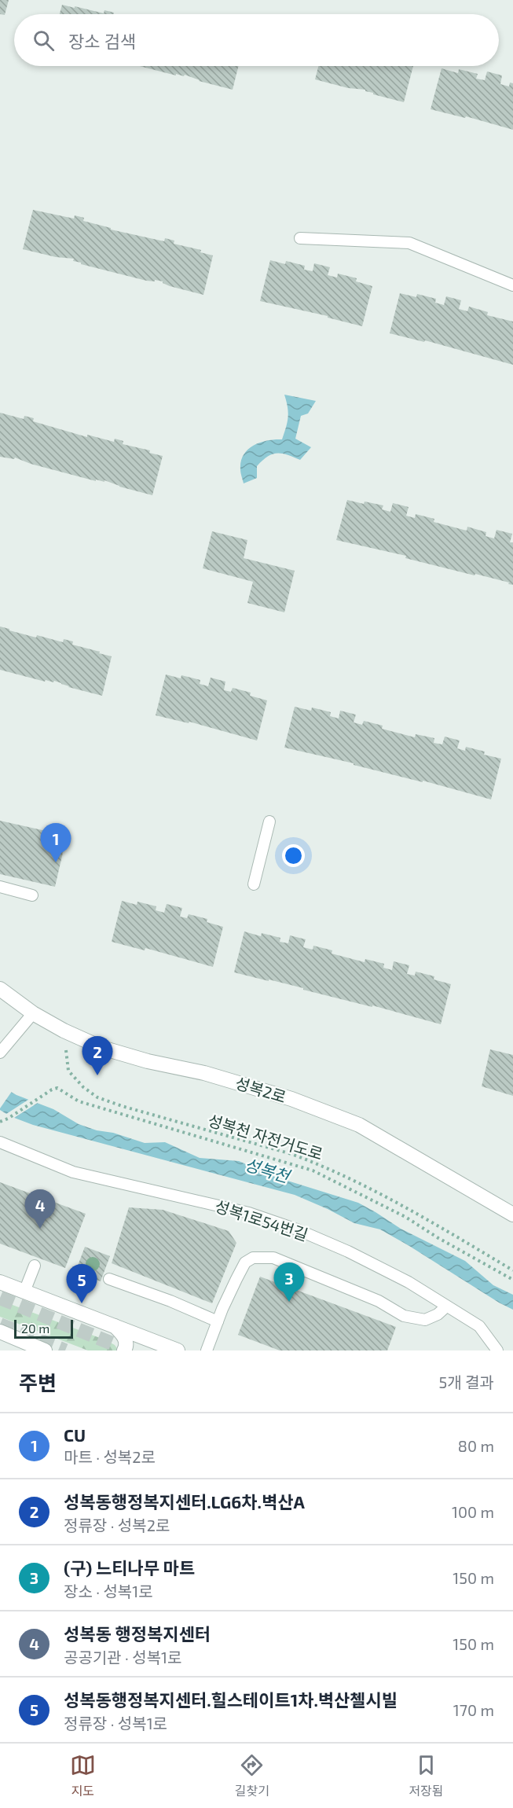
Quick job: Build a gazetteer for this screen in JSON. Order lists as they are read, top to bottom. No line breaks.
{"streets":{"street":["성복2로"],"lane":["성복1로54번길"],"path":["성복천 자전거도로"]},"crossings":[["성복2로","성복천 자전거도로"]],"water":["성복천"],"scale_bar":"20 m","page":{"search":"장소 검색","pins":["1","2","4","3","5"],"scale":"20 m","heading":["주변","5개 결과"],"list":[{"mark":"1","name":"CU","note":"마트 · 성복2로","value":"80 m"},{"mark":"2","name":"성복동행정복지센터.LG6차.벽산A","note":"정류장 · 성복2로","value":"100 m"},{"mark":"3","name":"(구) 느티나무 마트","note":"장소 · 성복1로","value":"150 m"},{"mark":"4","name":"성복동 행정복지센터","note":"공공기관 · 성복1로","value":"150 m"},{"mark":"5","name":"성복동행정복지센터.힐스테이트1차.벽산첼시빌","note":"정류장 · 성복1로","value":"170 m"}],"nav":["지도","길찾기","저장됨"]}}
